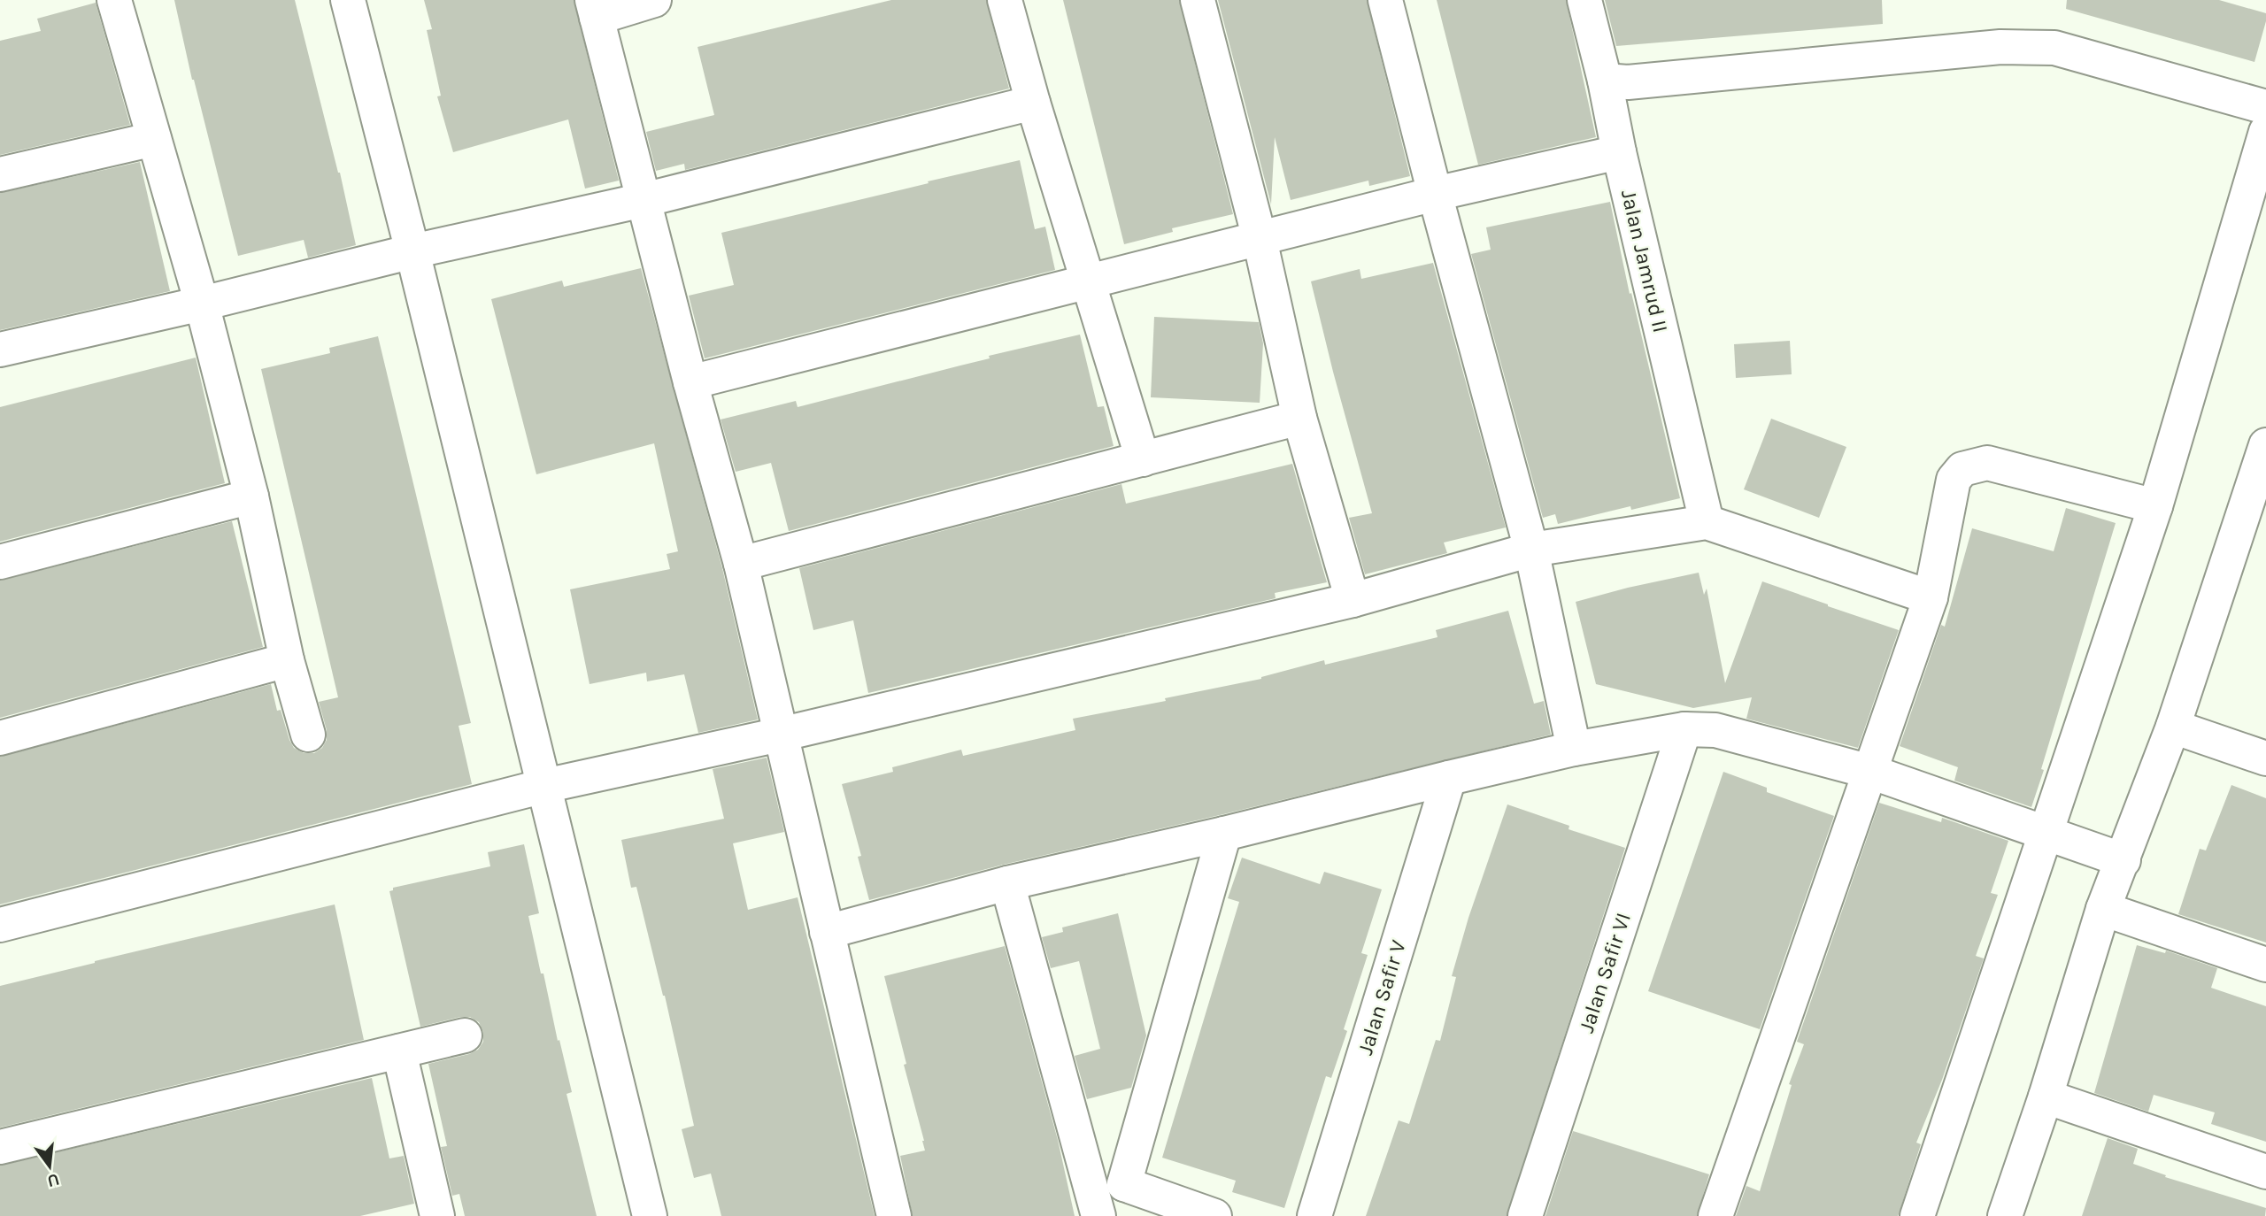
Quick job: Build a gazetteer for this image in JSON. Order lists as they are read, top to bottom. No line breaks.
{"streets":{"street":["Jalan Jamrud II","Jalan Safir VI","Jalan Safir V"]},"north":"bottom"}
